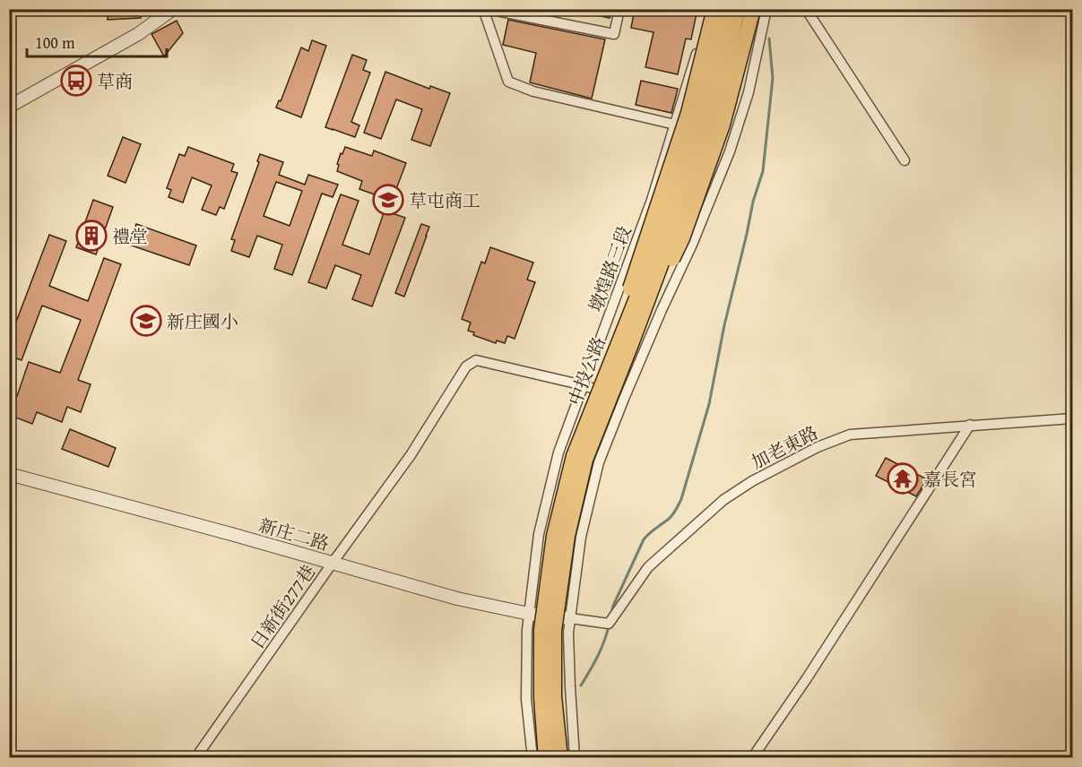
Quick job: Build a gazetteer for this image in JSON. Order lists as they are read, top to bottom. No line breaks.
{"streets":{"main road":["中投公路"],"street":["墩煌路三段","加老東路","新庄二路","日新街277巷"]},"crossings":[["墩煌路三段","新庄二路"],["墩煌路三段","日新街277巷"],["加老東路","新庄二路"],["新庄二路","日新街277巷"]],"places":{"bus stop":["草商"],"school or university":["草屯商工","新庄國小"],"building":["禮堂"],"temple":["嘉長宮"]},"scale_bar":"100 m"}
